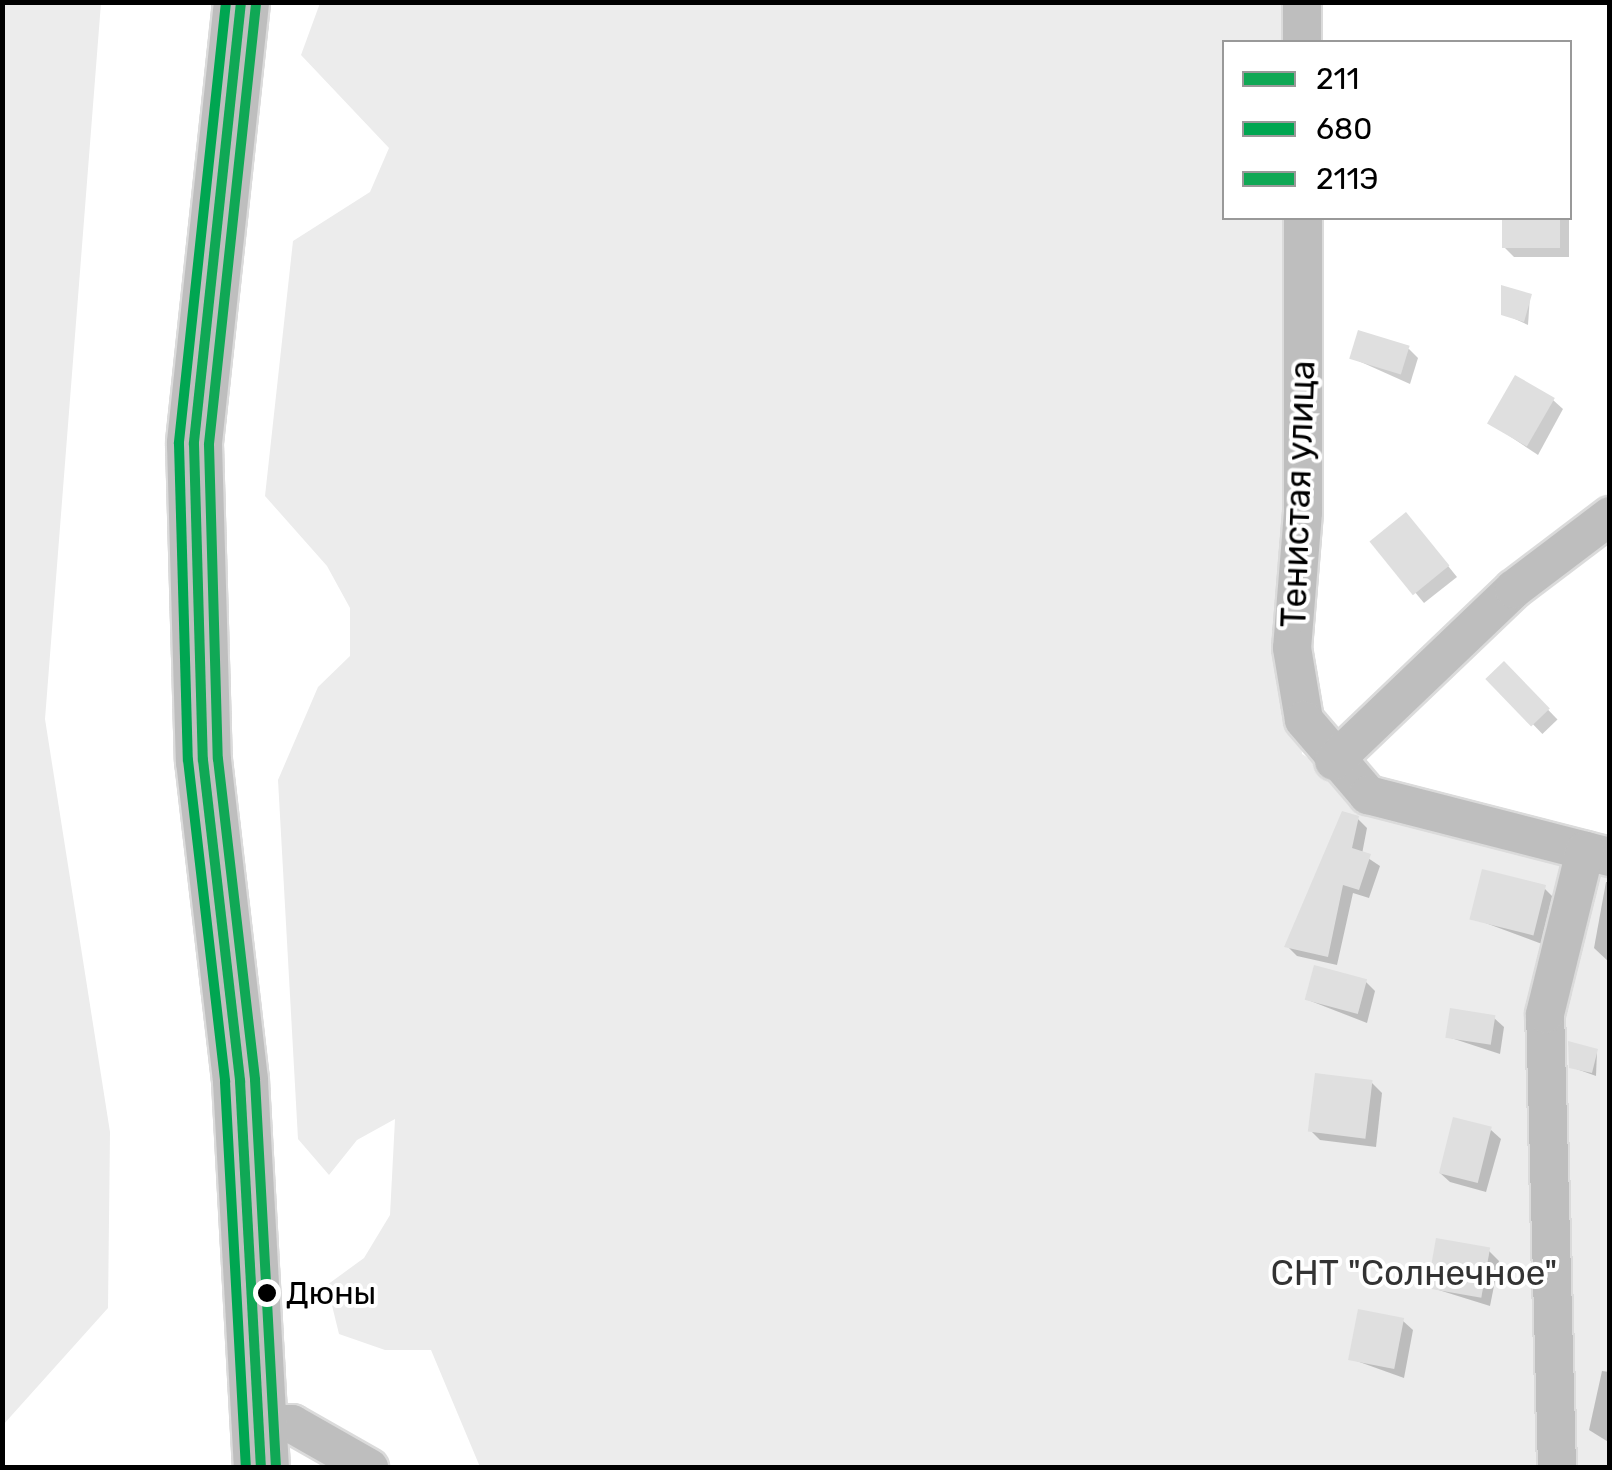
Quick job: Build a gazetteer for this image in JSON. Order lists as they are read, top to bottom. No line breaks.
{"streets":{"street":["Тенистая улица"]},"parks":["СНТ \"Солнечное\""],"places":["Дюны"],"lines":["transit line 211","transit line 680","transit line 211Э"],"legend":["211","680","211Э"]}
